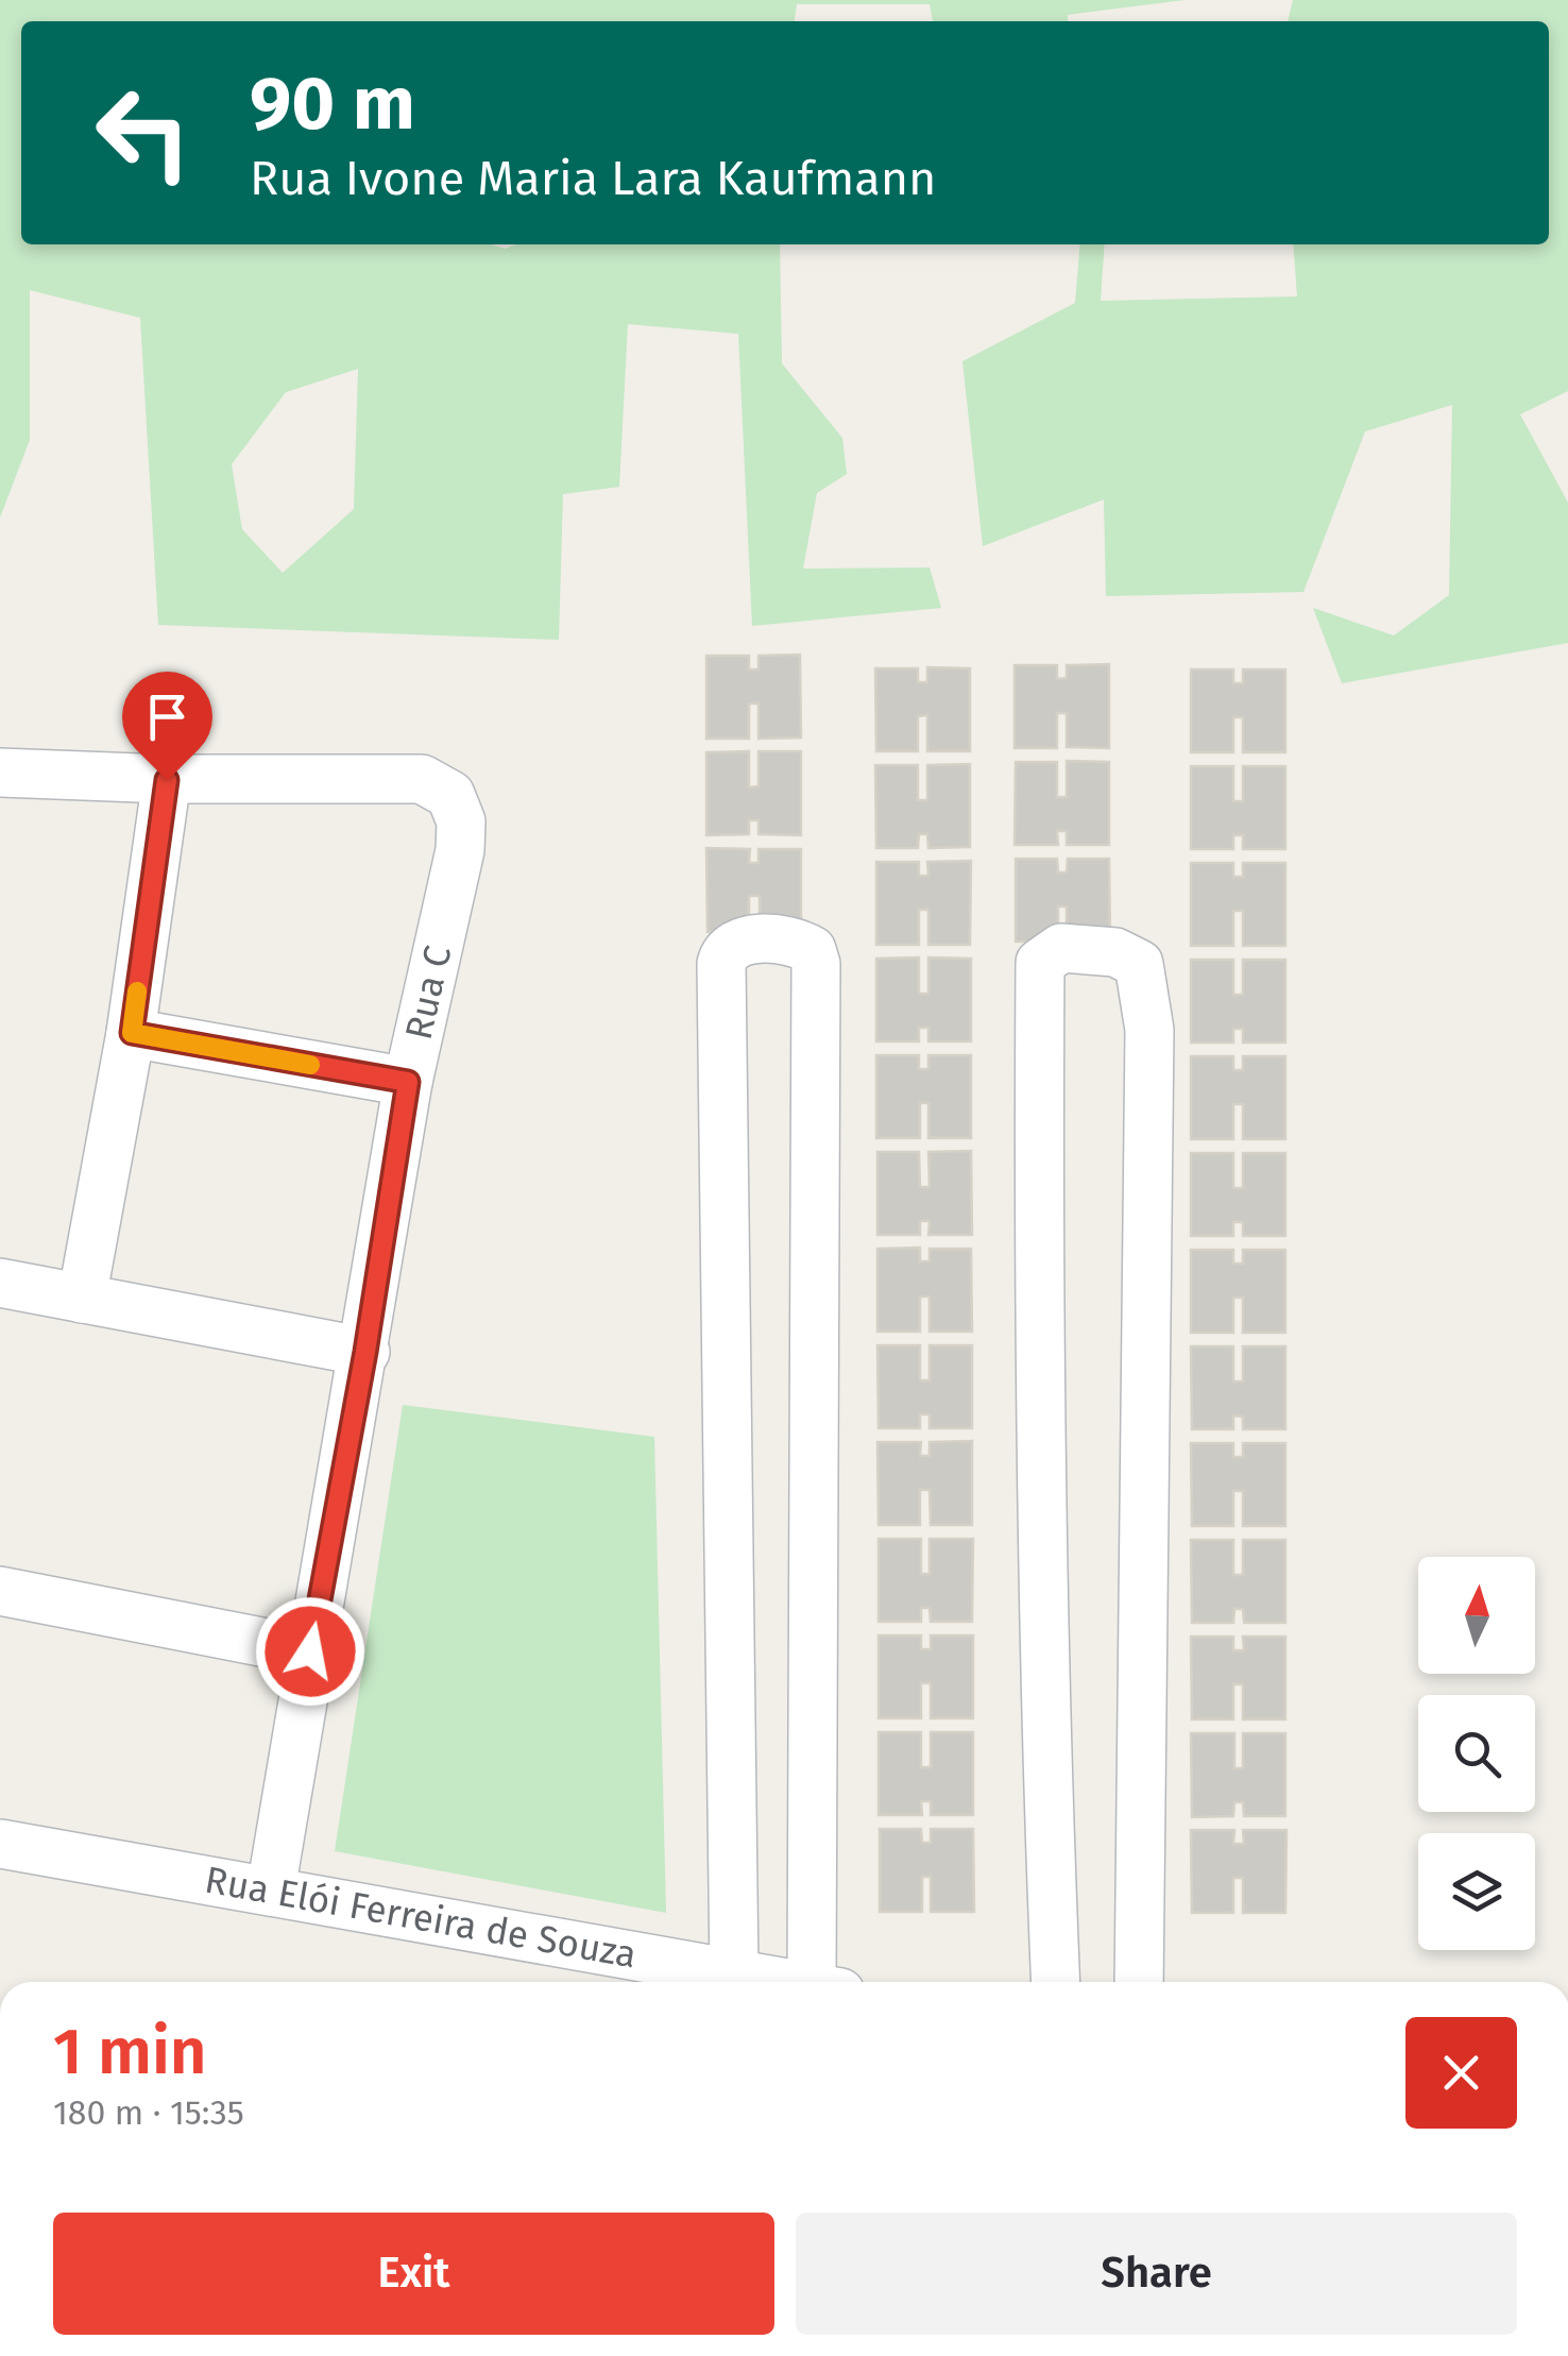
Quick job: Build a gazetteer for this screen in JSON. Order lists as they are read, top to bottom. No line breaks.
{"streets":{"street":["Rua C","Rua Elói Ferreira de Souza"]},"crossings":[["Rua C","Rua Elói Ferreira de Souza"]],"north":"top","page":{"turn":["90 m","Rua Ivone Maria Lara Kaufmann"],"heading":["1 min","180 m · 15:35"],"buttons":["Exit","Share"]}}
